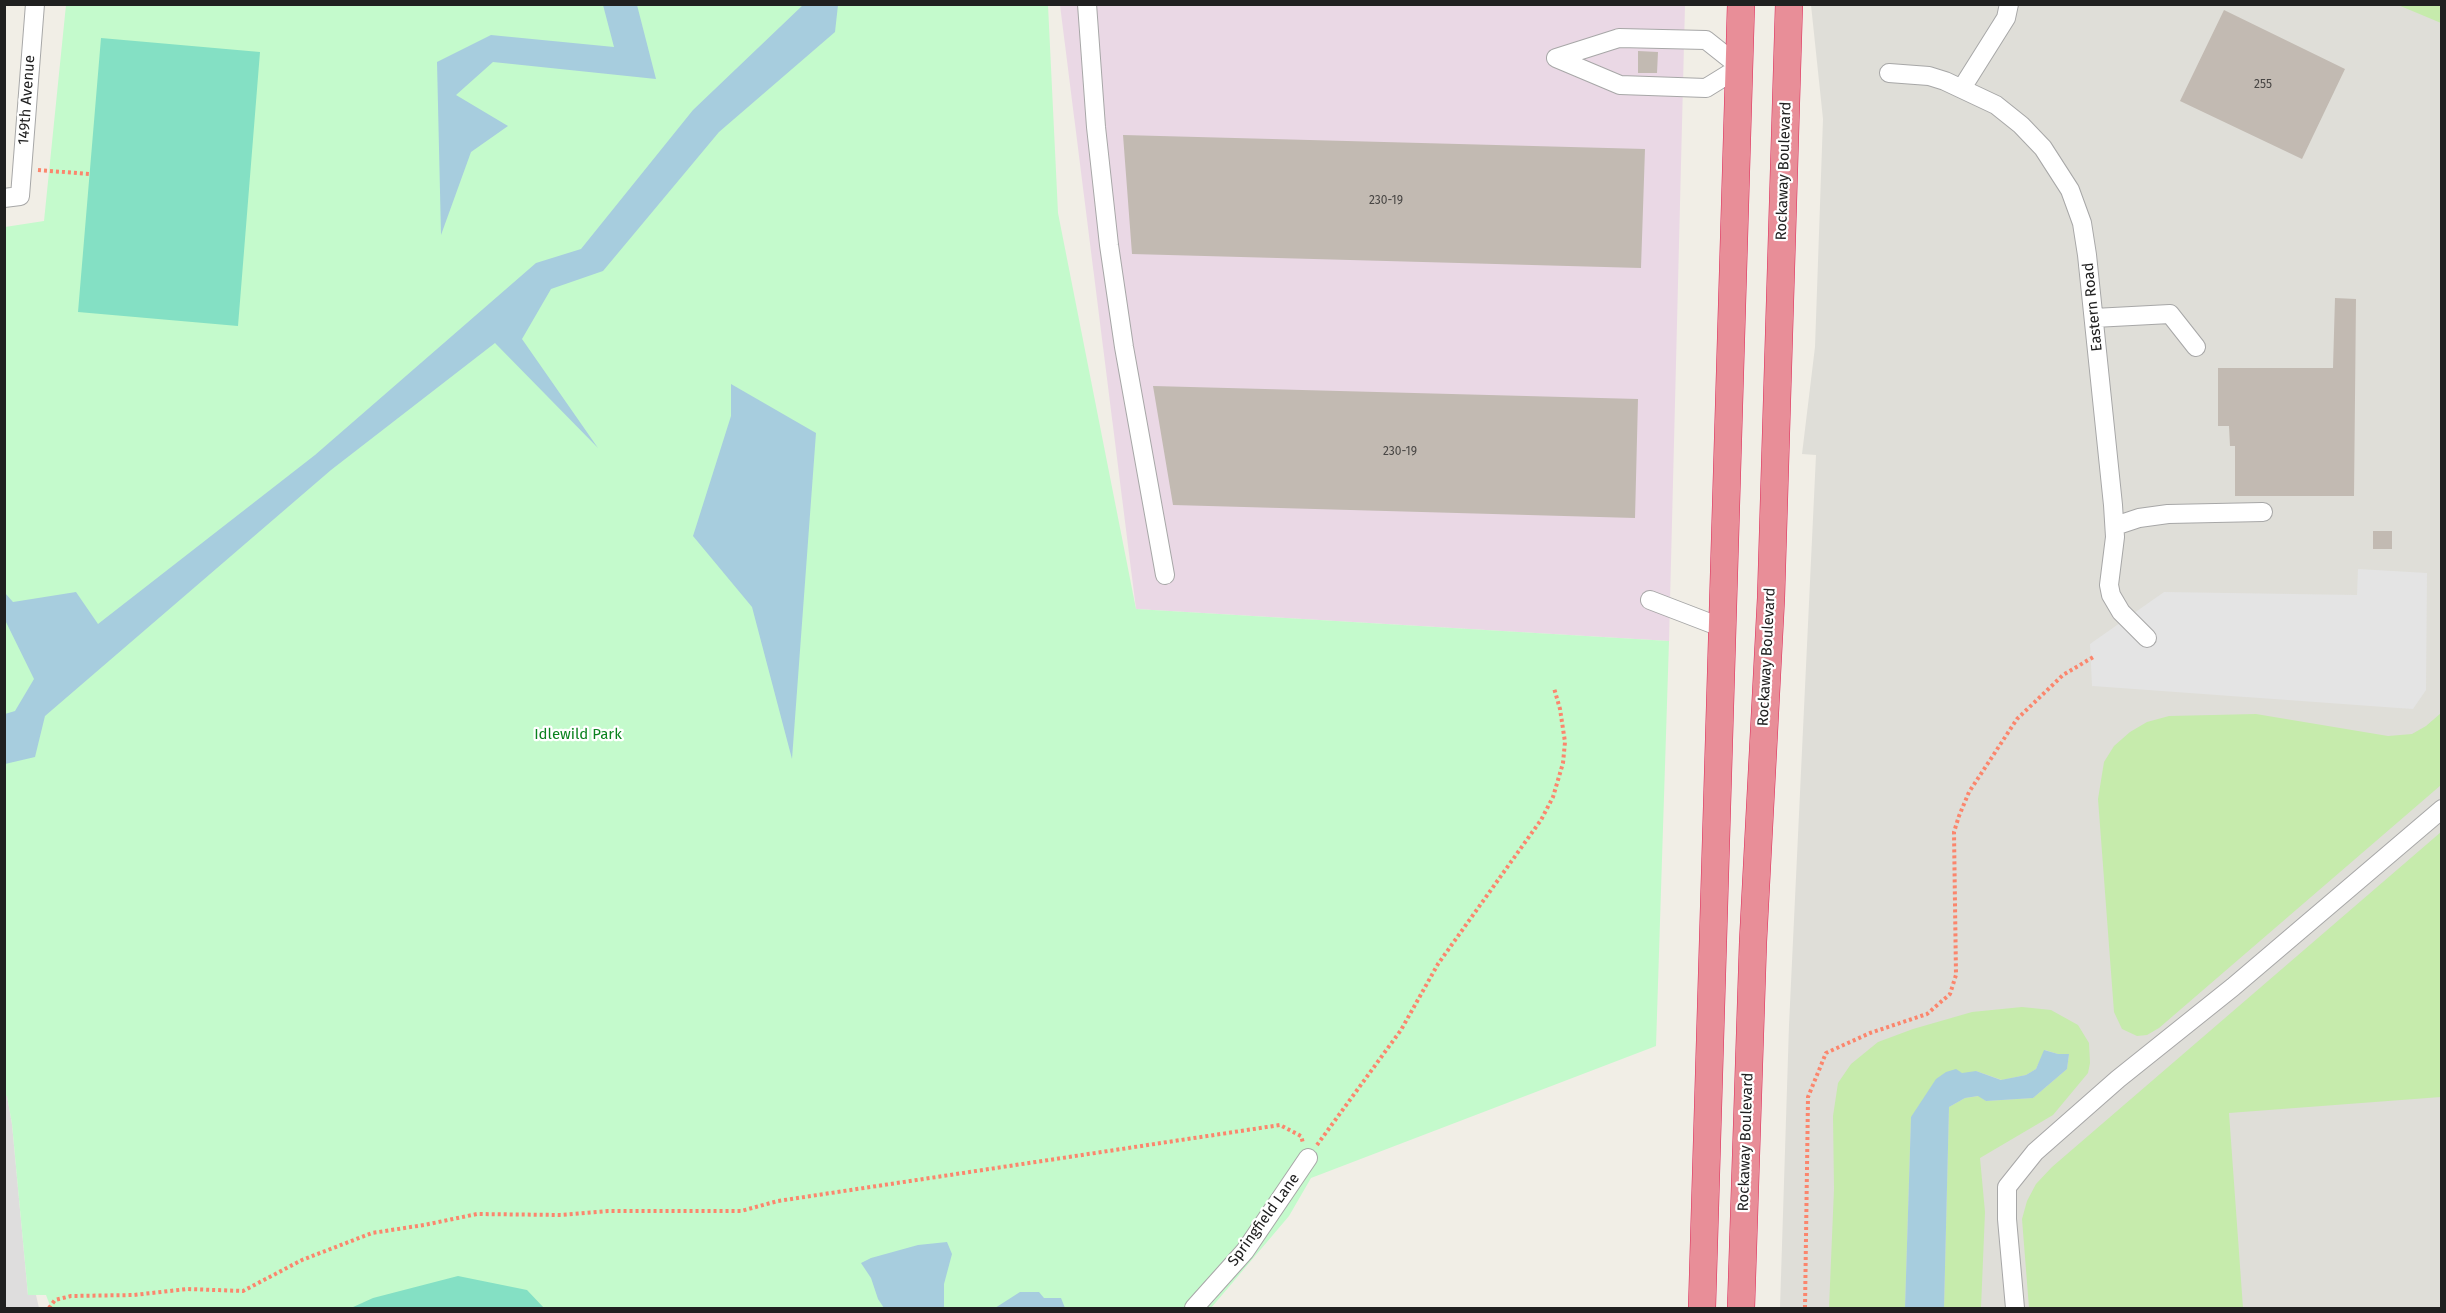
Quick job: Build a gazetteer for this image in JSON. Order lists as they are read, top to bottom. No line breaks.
{"streets":{"highway":["Rockaway Boulevard"],"street":["149th Avenue","Eastern Road","Springfield Lane"]},"parks":["Idlewild Park"],"house_numbers":["255","230-19","230-19"]}
